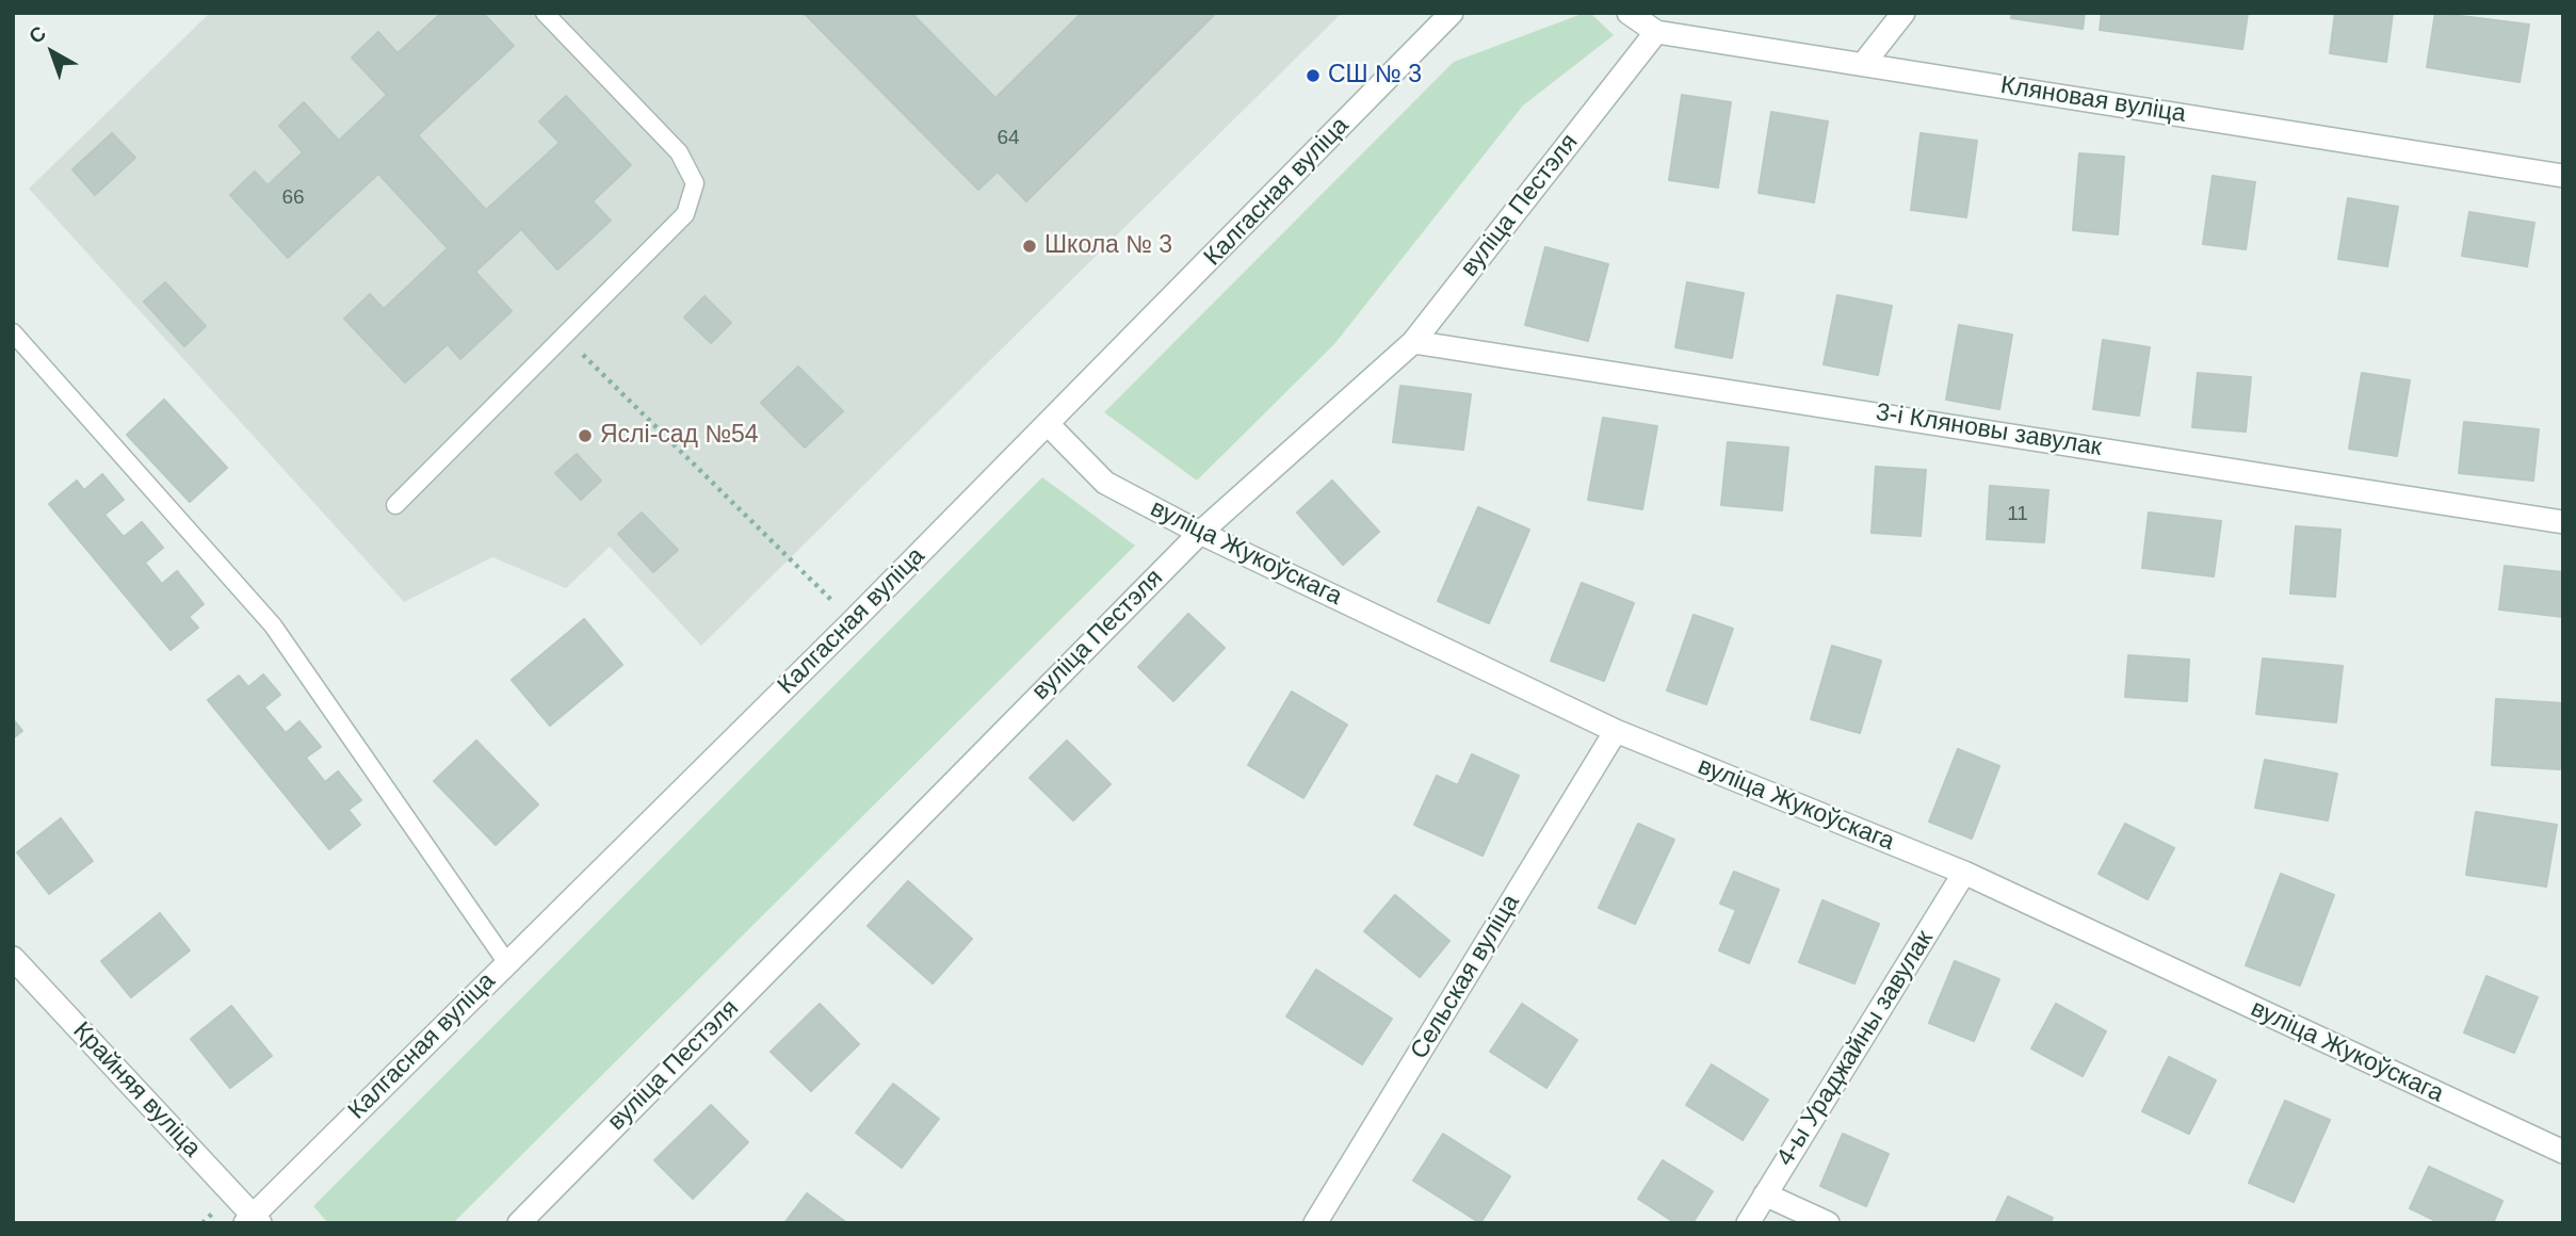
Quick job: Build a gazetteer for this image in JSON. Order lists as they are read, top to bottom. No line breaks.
{"streets":{"street":["Кляновая вуліца","Калгасная вуліца","вуліца Пестэля","3-і Кляновы завулак","вуліца Жукоўскага","Сельская вуліца","4-ы Ураджайны завулак","Крайняя вуліца"]},"crossings":[["Кляновая вуліца","вуліца Пестэля"],["Калгасная вуліца","вуліца Жукоўскага"],["Калгасная вуліца","Крайняя вуліца"],["вуліца Пестэля","3-і Кляновы завулак"],["вуліца Пестэля","вуліца Жукоўскага"],["вуліца Жукоўскага","Сельская вуліца"],["вуліца Жукоўскага","4-ы Ураджайны завулак"]],"places":["СШ № 3","Школа № 3","Яслі-сад №54"],"house_numbers":["64","66","11"],"north":"top left"}
